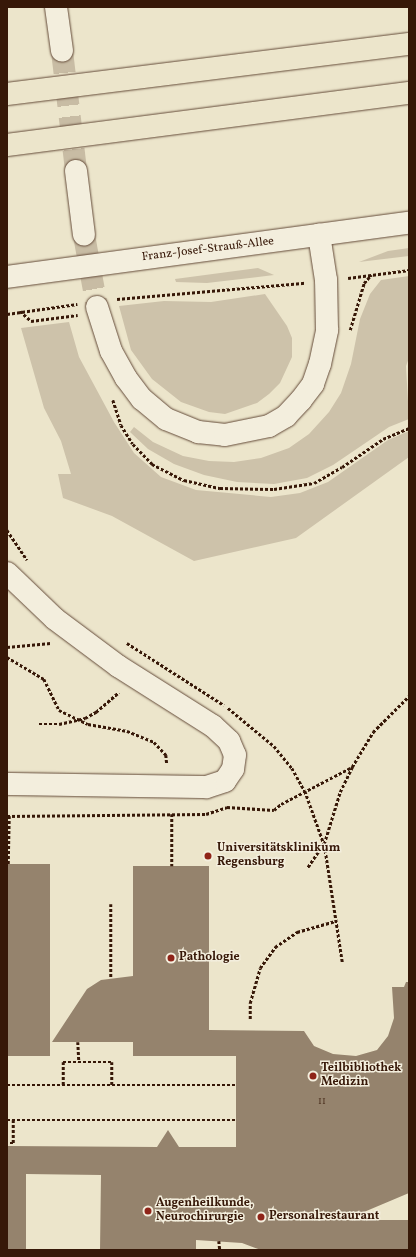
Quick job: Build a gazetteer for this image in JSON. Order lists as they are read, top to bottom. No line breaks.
{"streets":{"street":["Franz-Josef-Strauß-Allee"]},"places":["Universitätsklinikum Regensburg","Pathologie","Teilbibliothek Medizin","Augenheilkunde, Neurochirurgie","Personalrestaurant"],"house_numbers":["11"]}
